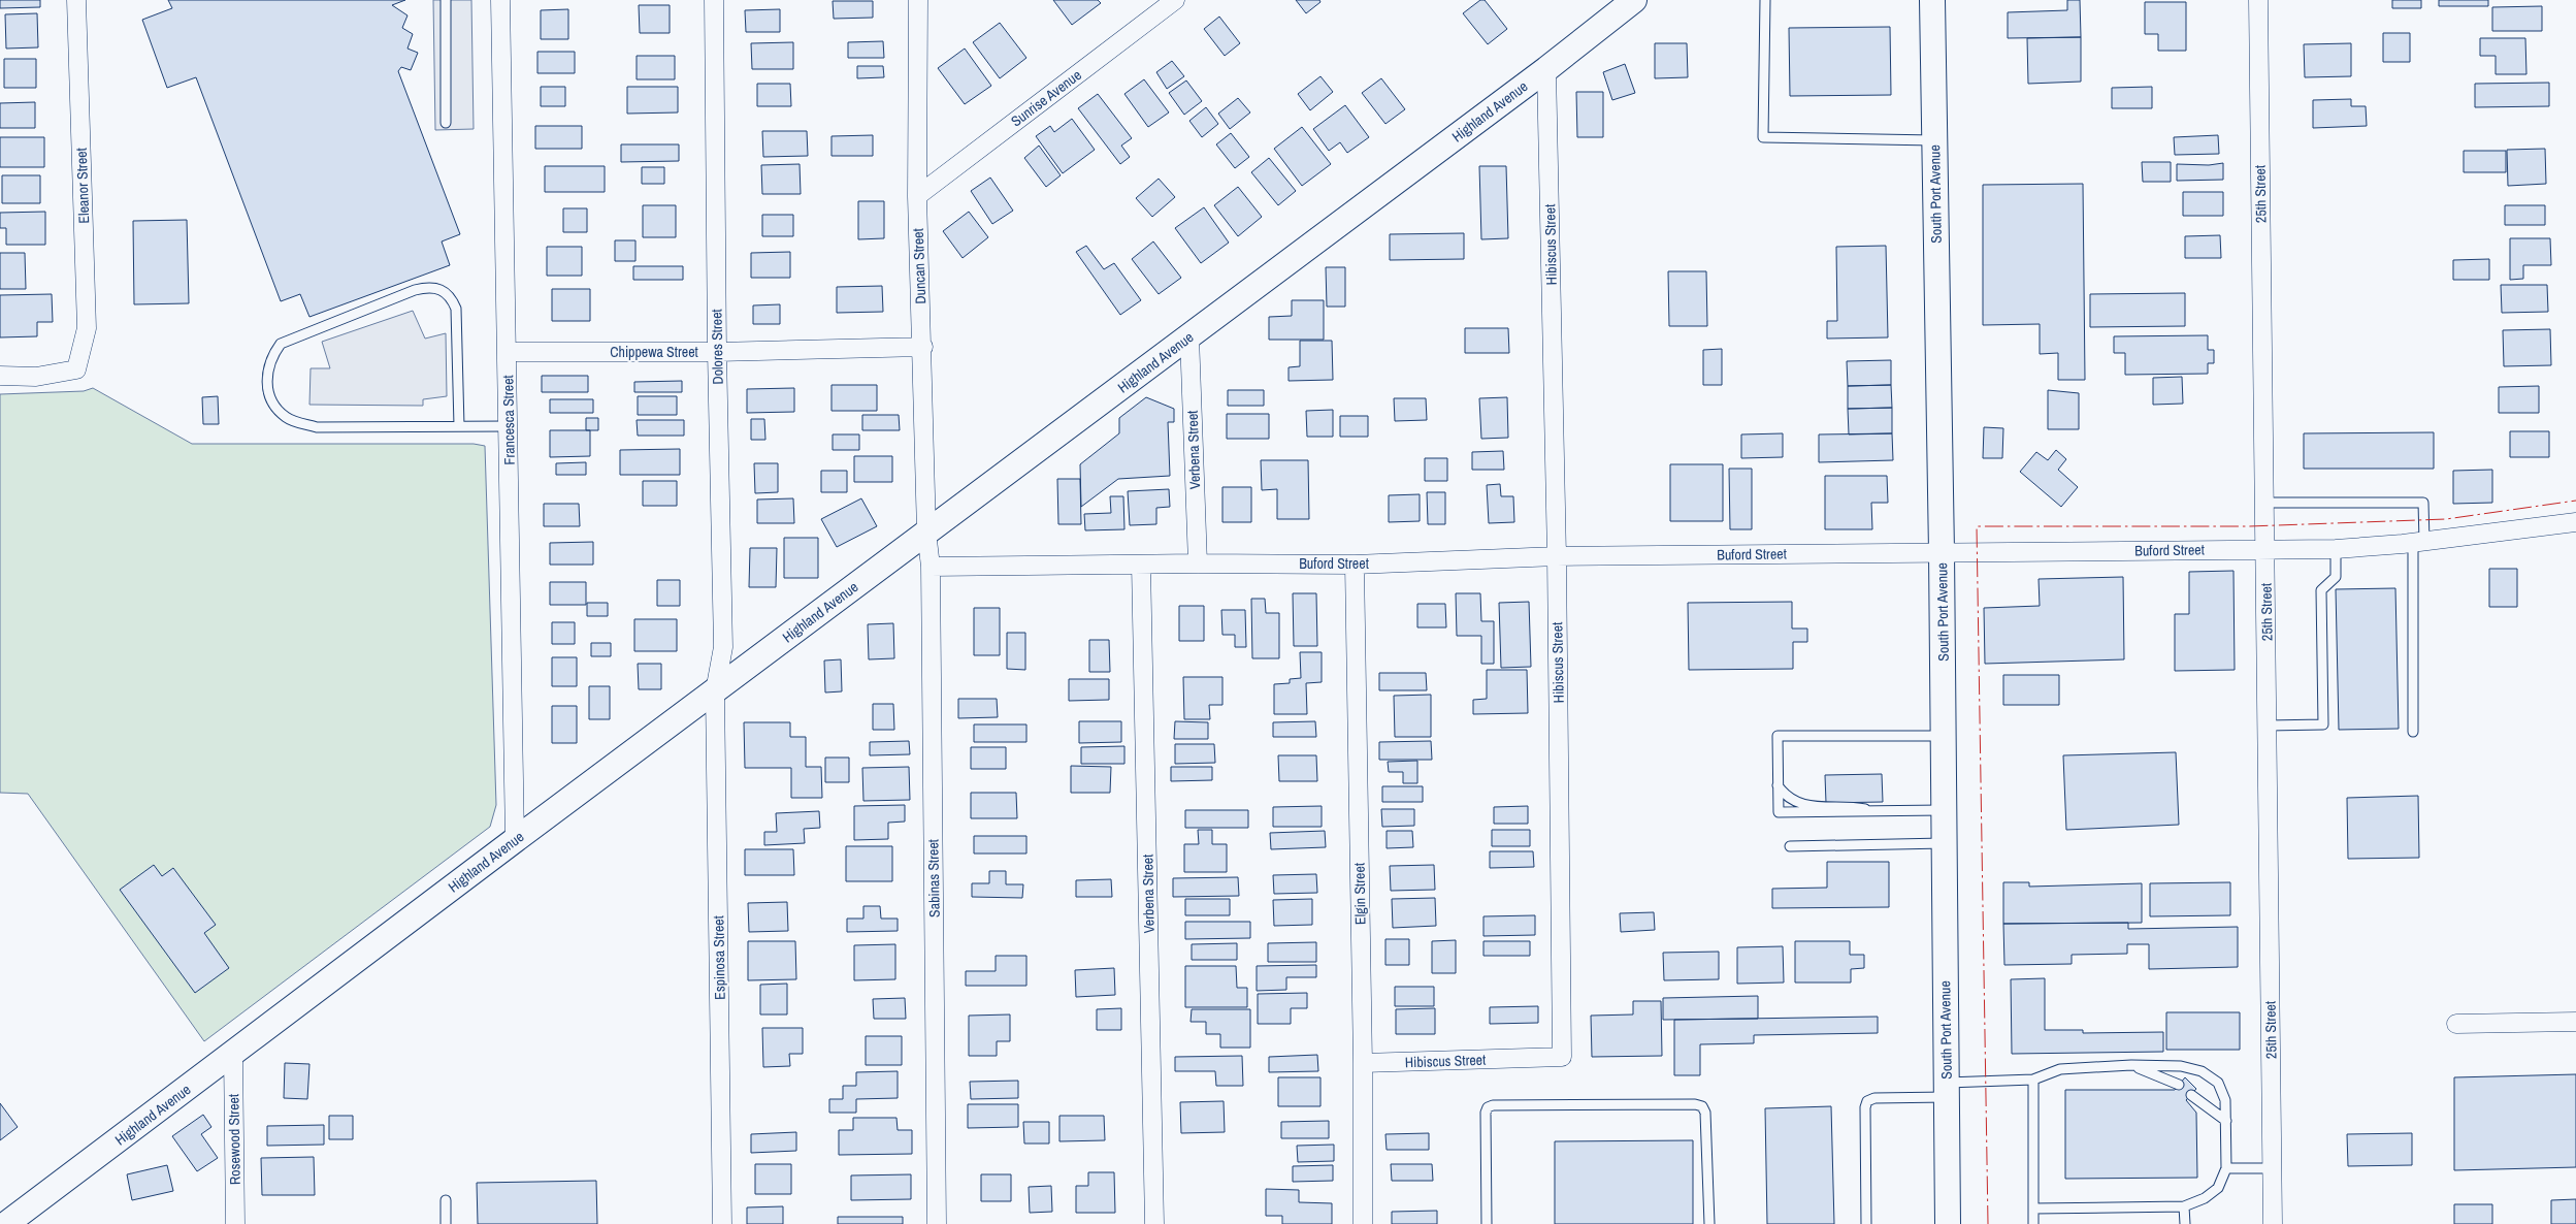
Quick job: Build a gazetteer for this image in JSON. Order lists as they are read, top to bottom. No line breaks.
{"streets":{"street":["Sunrise Avenue","Highland Avenue","Eleanor Street","South Port Avenue","25th Street","Hibiscus Street","Duncan Street","Dolores Street","Chippewa Street","Francesca Street","Verbena Street","Buford Street","Sabinas Street","Elgin Street","Espinosa Street","Rosewood Street"]},"crossings":[["Sunrise Avenue","Duncan Street"],["Highland Avenue","Hibiscus Street"],["Highland Avenue","Duncan Street"],["Highland Avenue","Dolores Street"],["Highland Avenue","Francesca Street"],["Highland Avenue","Verbena Street"],["Highland Avenue","Sabinas Street"],["Highland Avenue","Espinosa Street"],["Highland Avenue","Rosewood Street"],["South Port Avenue","Buford Street"],["25th Street","Buford Street"],["Hibiscus Street","Buford Street"],["Hibiscus Street","Elgin Street"],["Duncan Street","Chippewa Street"],["Duncan Street","Sabinas Street"],["Dolores Street","Chippewa Street"],["Dolores Street","Espinosa Street"],["Chippewa Street","Francesca Street"],["Verbena Street","Buford Street"],["Buford Street","Sabinas Street"],["Buford Street","Elgin Street"]]}
